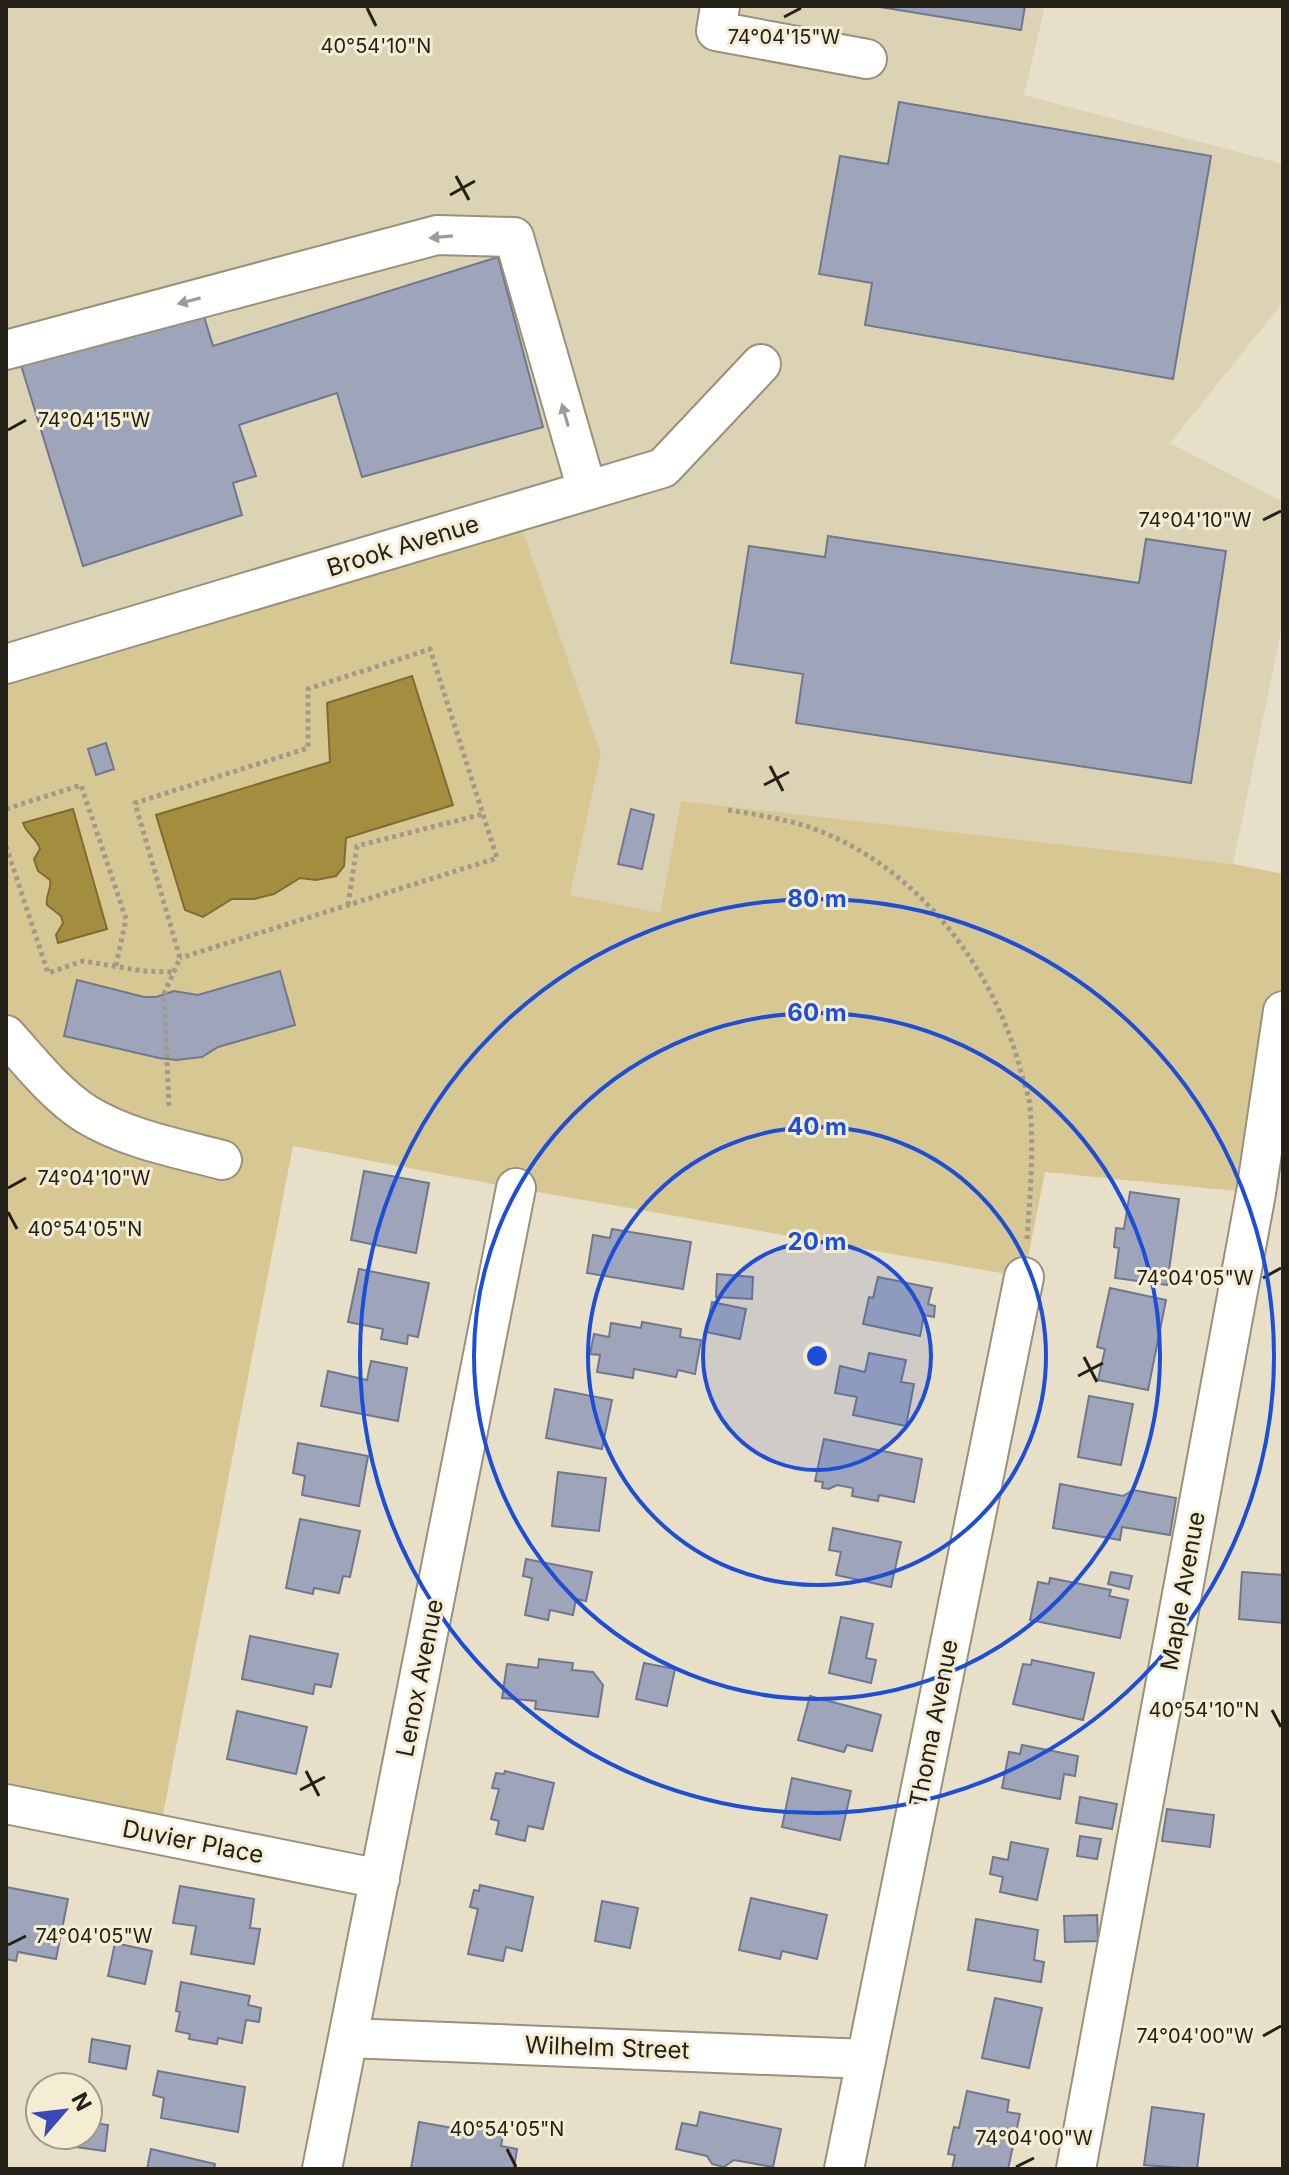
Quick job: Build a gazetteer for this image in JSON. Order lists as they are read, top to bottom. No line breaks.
{"streets":{"street":["Brook Avenue","Maple Avenue","Lenox Avenue","Thoma Avenue","Duvier Place","Wilhelm Street"]},"crossings":[["Lenox Avenue","Duvier Place"],["Lenox Avenue","Wilhelm Street"],["Thoma Avenue","Wilhelm Street"]],"north":"top right","coordinates":["74°04'15\"W","40°54'10\"N","74°04'10\"W","40°54'05\"N","74°04'05\"W","74°04'00\"W"],"rings":["80 m","60 m","40 m","20 m"]}
